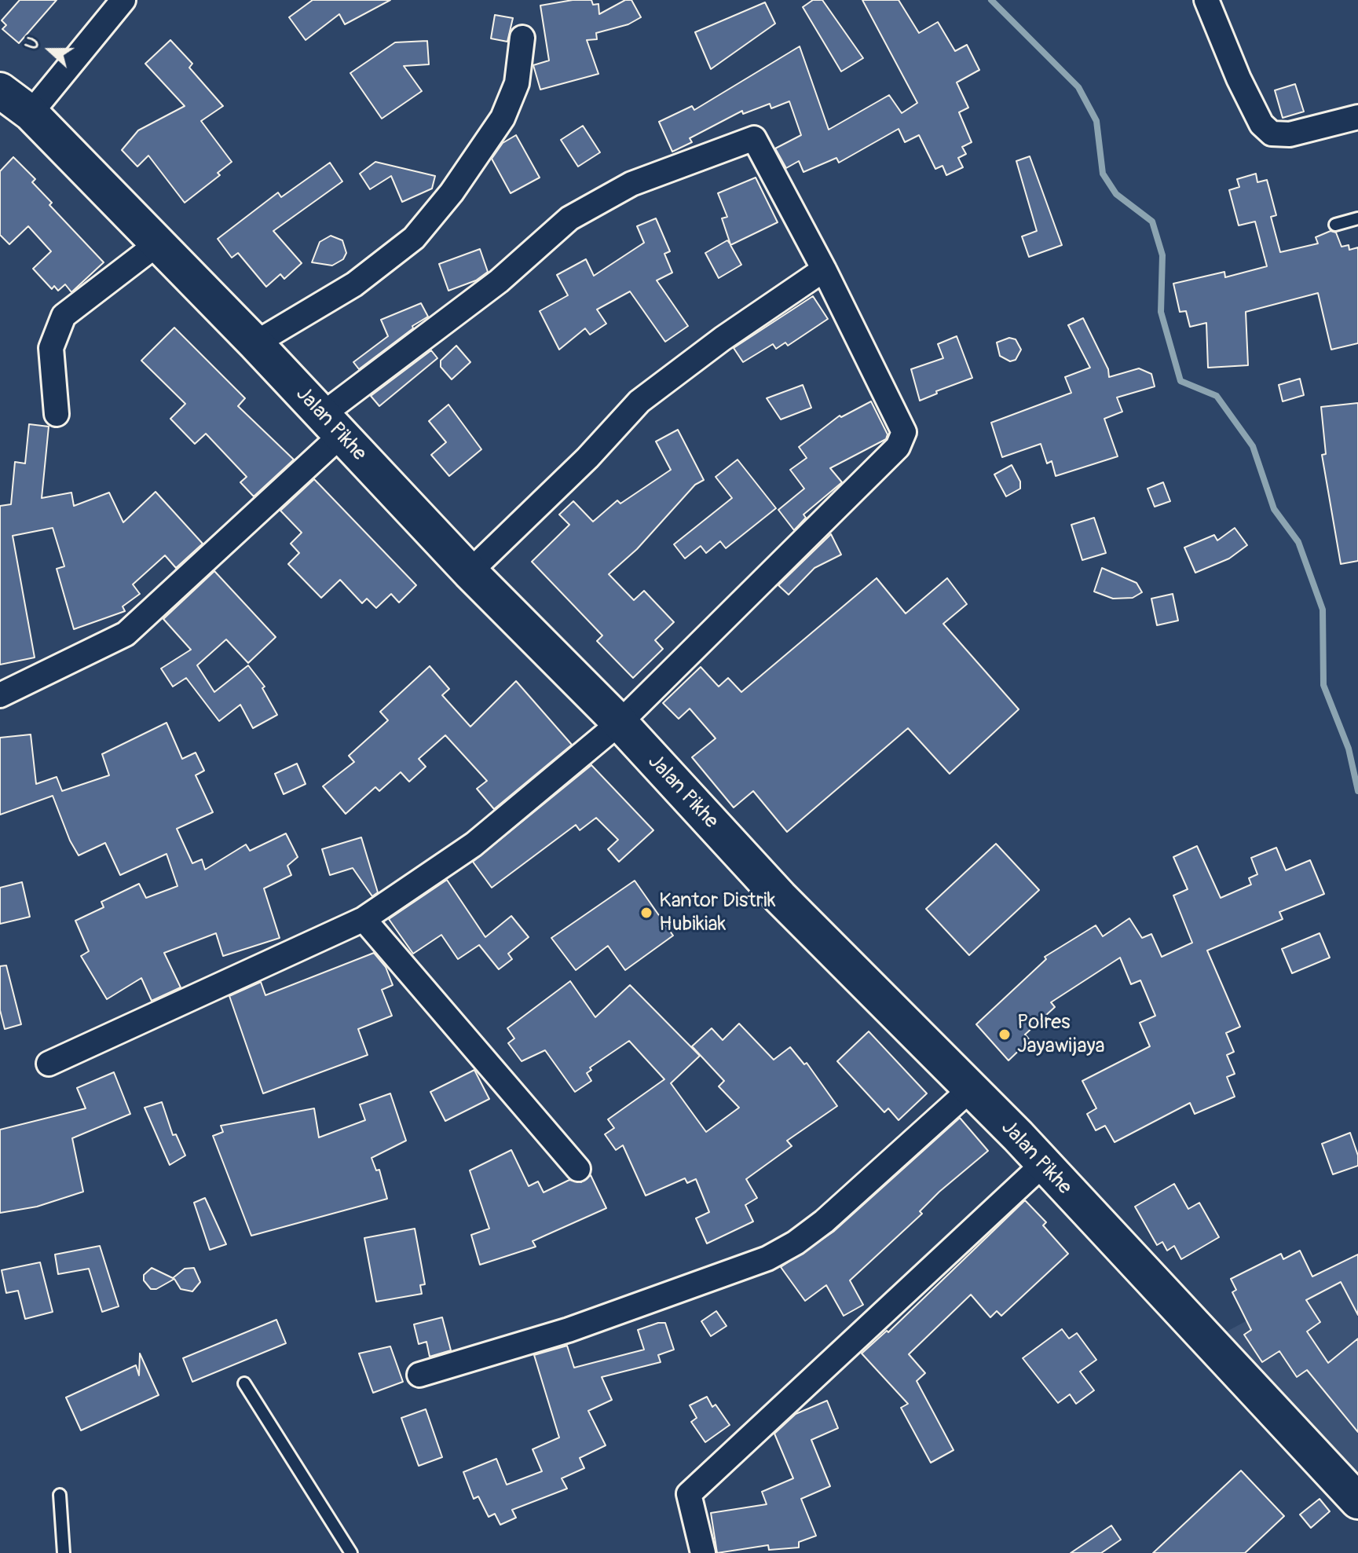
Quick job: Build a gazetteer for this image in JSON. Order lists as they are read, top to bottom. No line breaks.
{"streets":{"highway":["Jalan Pikhe"]},"places":["Kantor Distrik Hubikiak","Polres Jayawijaya"],"north":"left"}
